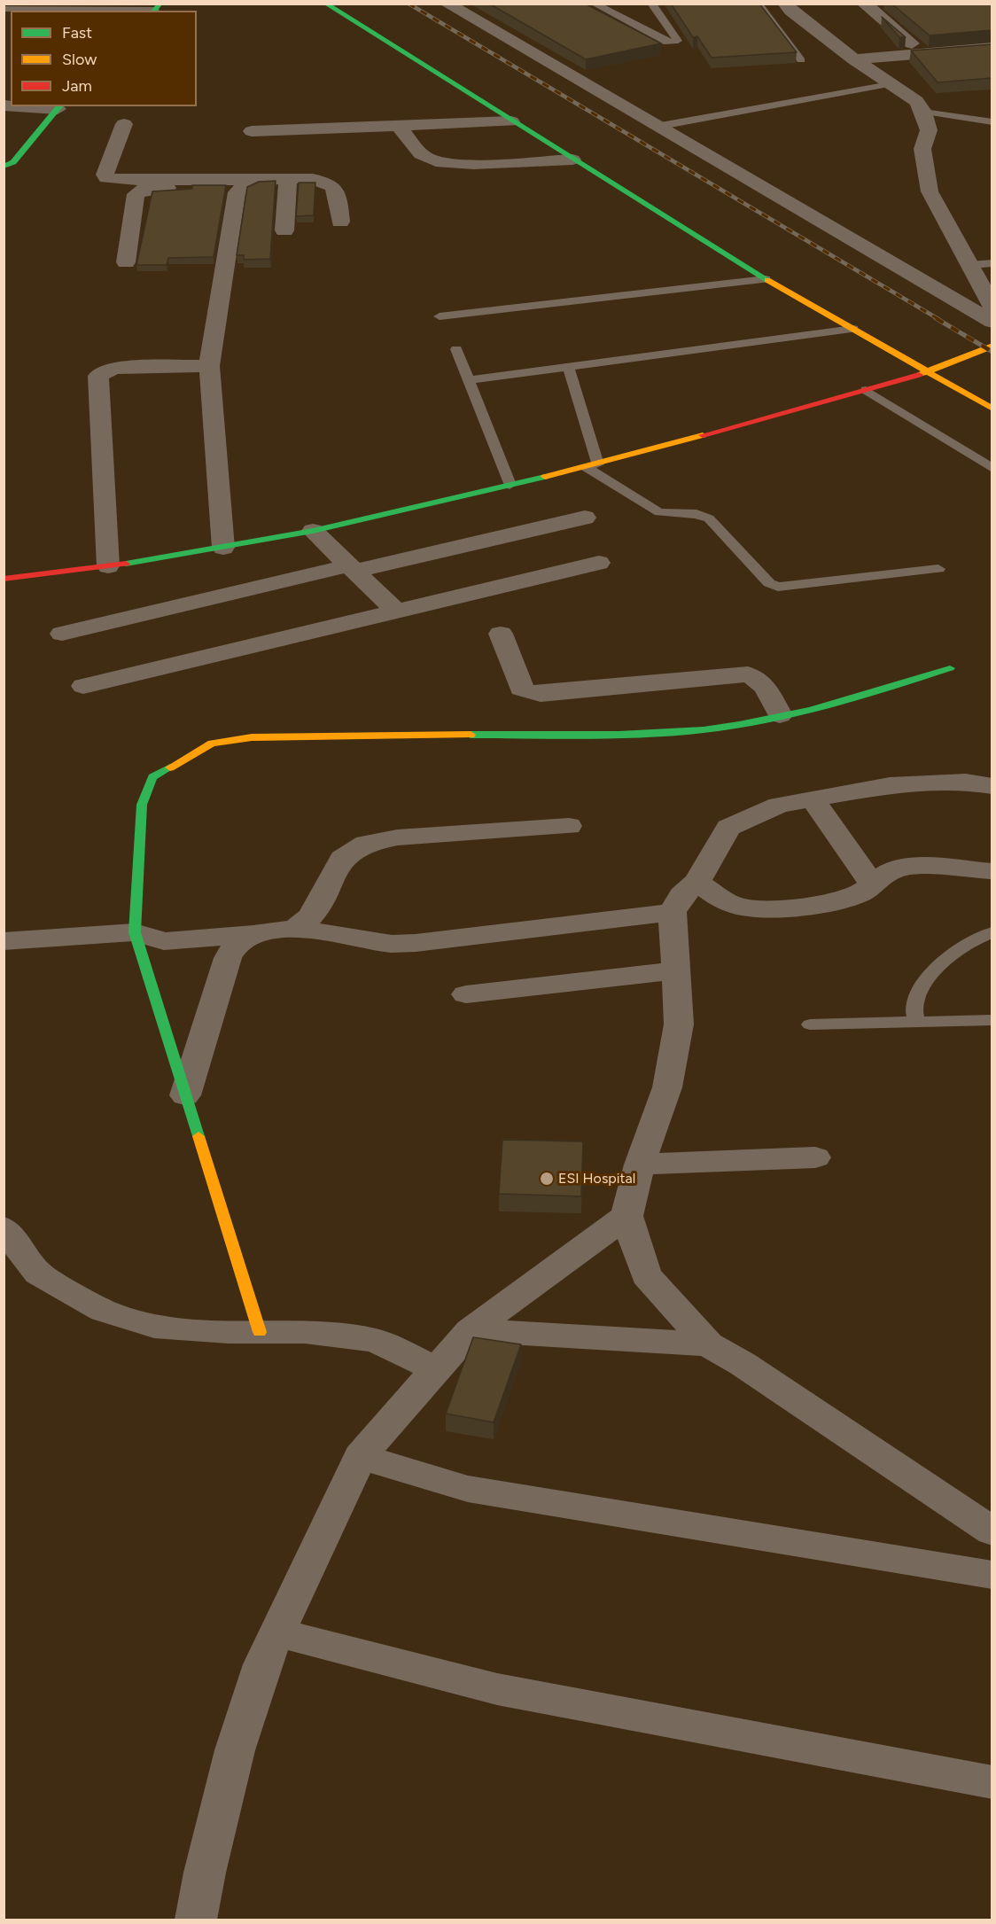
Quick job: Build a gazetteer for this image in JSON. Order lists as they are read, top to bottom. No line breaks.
{"places":["ESI Hospital"],"legend":["Fast","Slow","Jam"]}
